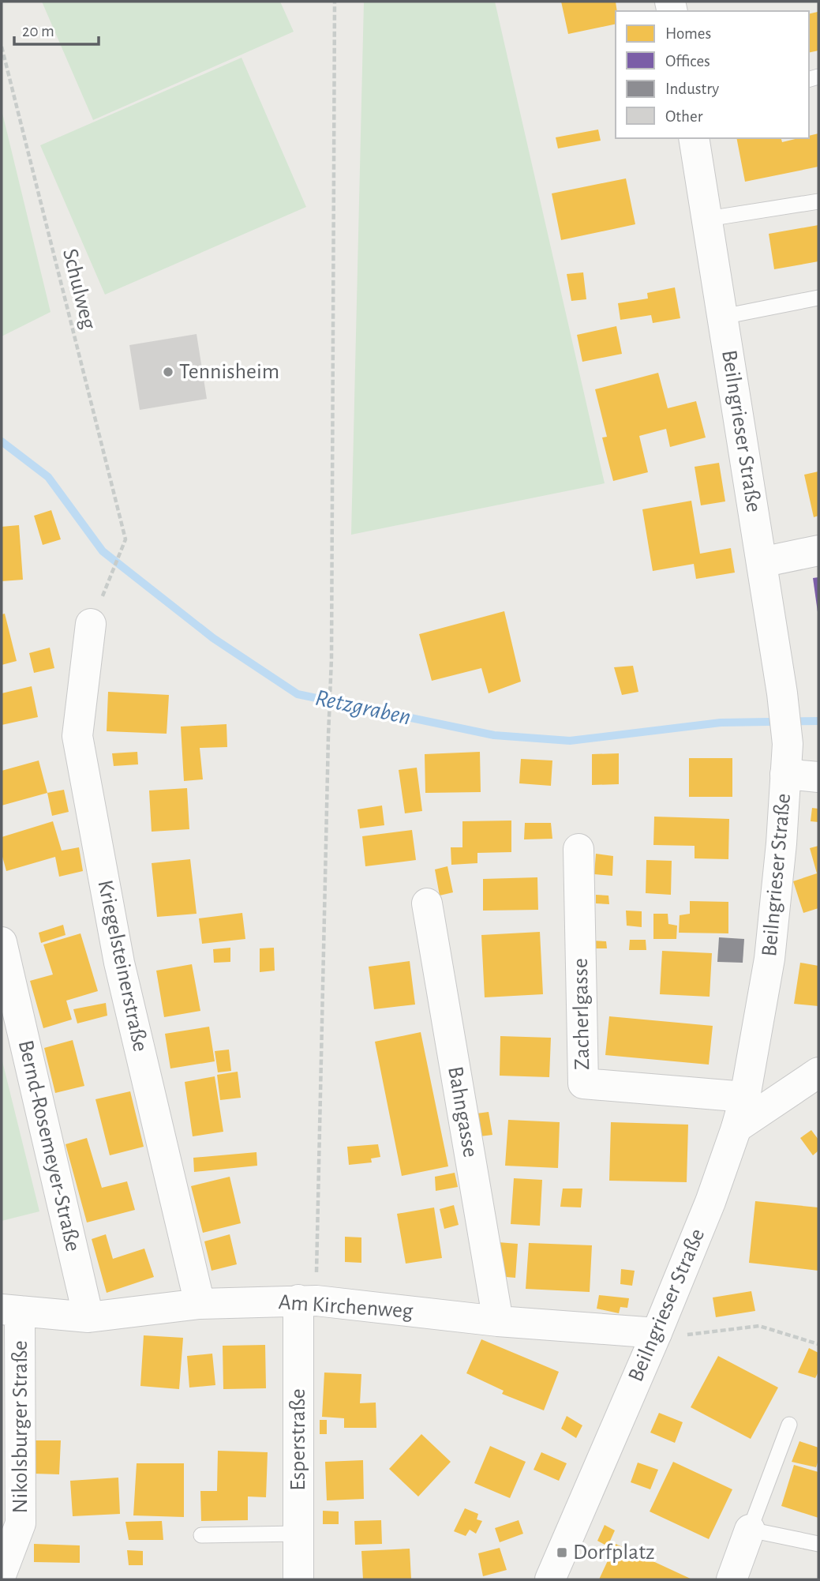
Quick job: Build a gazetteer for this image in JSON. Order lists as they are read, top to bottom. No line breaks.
{"streets":{"street":["Beilngrieser Straße","Kriegelsteinerstraße","Zacherlgasse","Bahngasse","Bernd-Rosemeyer-Straße","Am Kirchenweg","Nikolsburger Straße","Esperstraße"],"path":["Schulweg"]},"crossings":[["Beilngrieser Straße","Zacherlgasse"],["Beilngrieser Straße","Am Kirchenweg"],["Kriegelsteinerstraße","Am Kirchenweg"],["Bahngasse","Am Kirchenweg"],["Bernd-Rosemeyer-Straße","Am Kirchenweg"],["Am Kirchenweg","Nikolsburger Straße"],["Am Kirchenweg","Esperstraße"]],"water":["Retzgraben"],"places":{"other":["Tennisheim"],"transit":["Dorfplatz"]},"legend":["Homes","Offices","Industry","Other"],"scale_bar":"20 m"}
